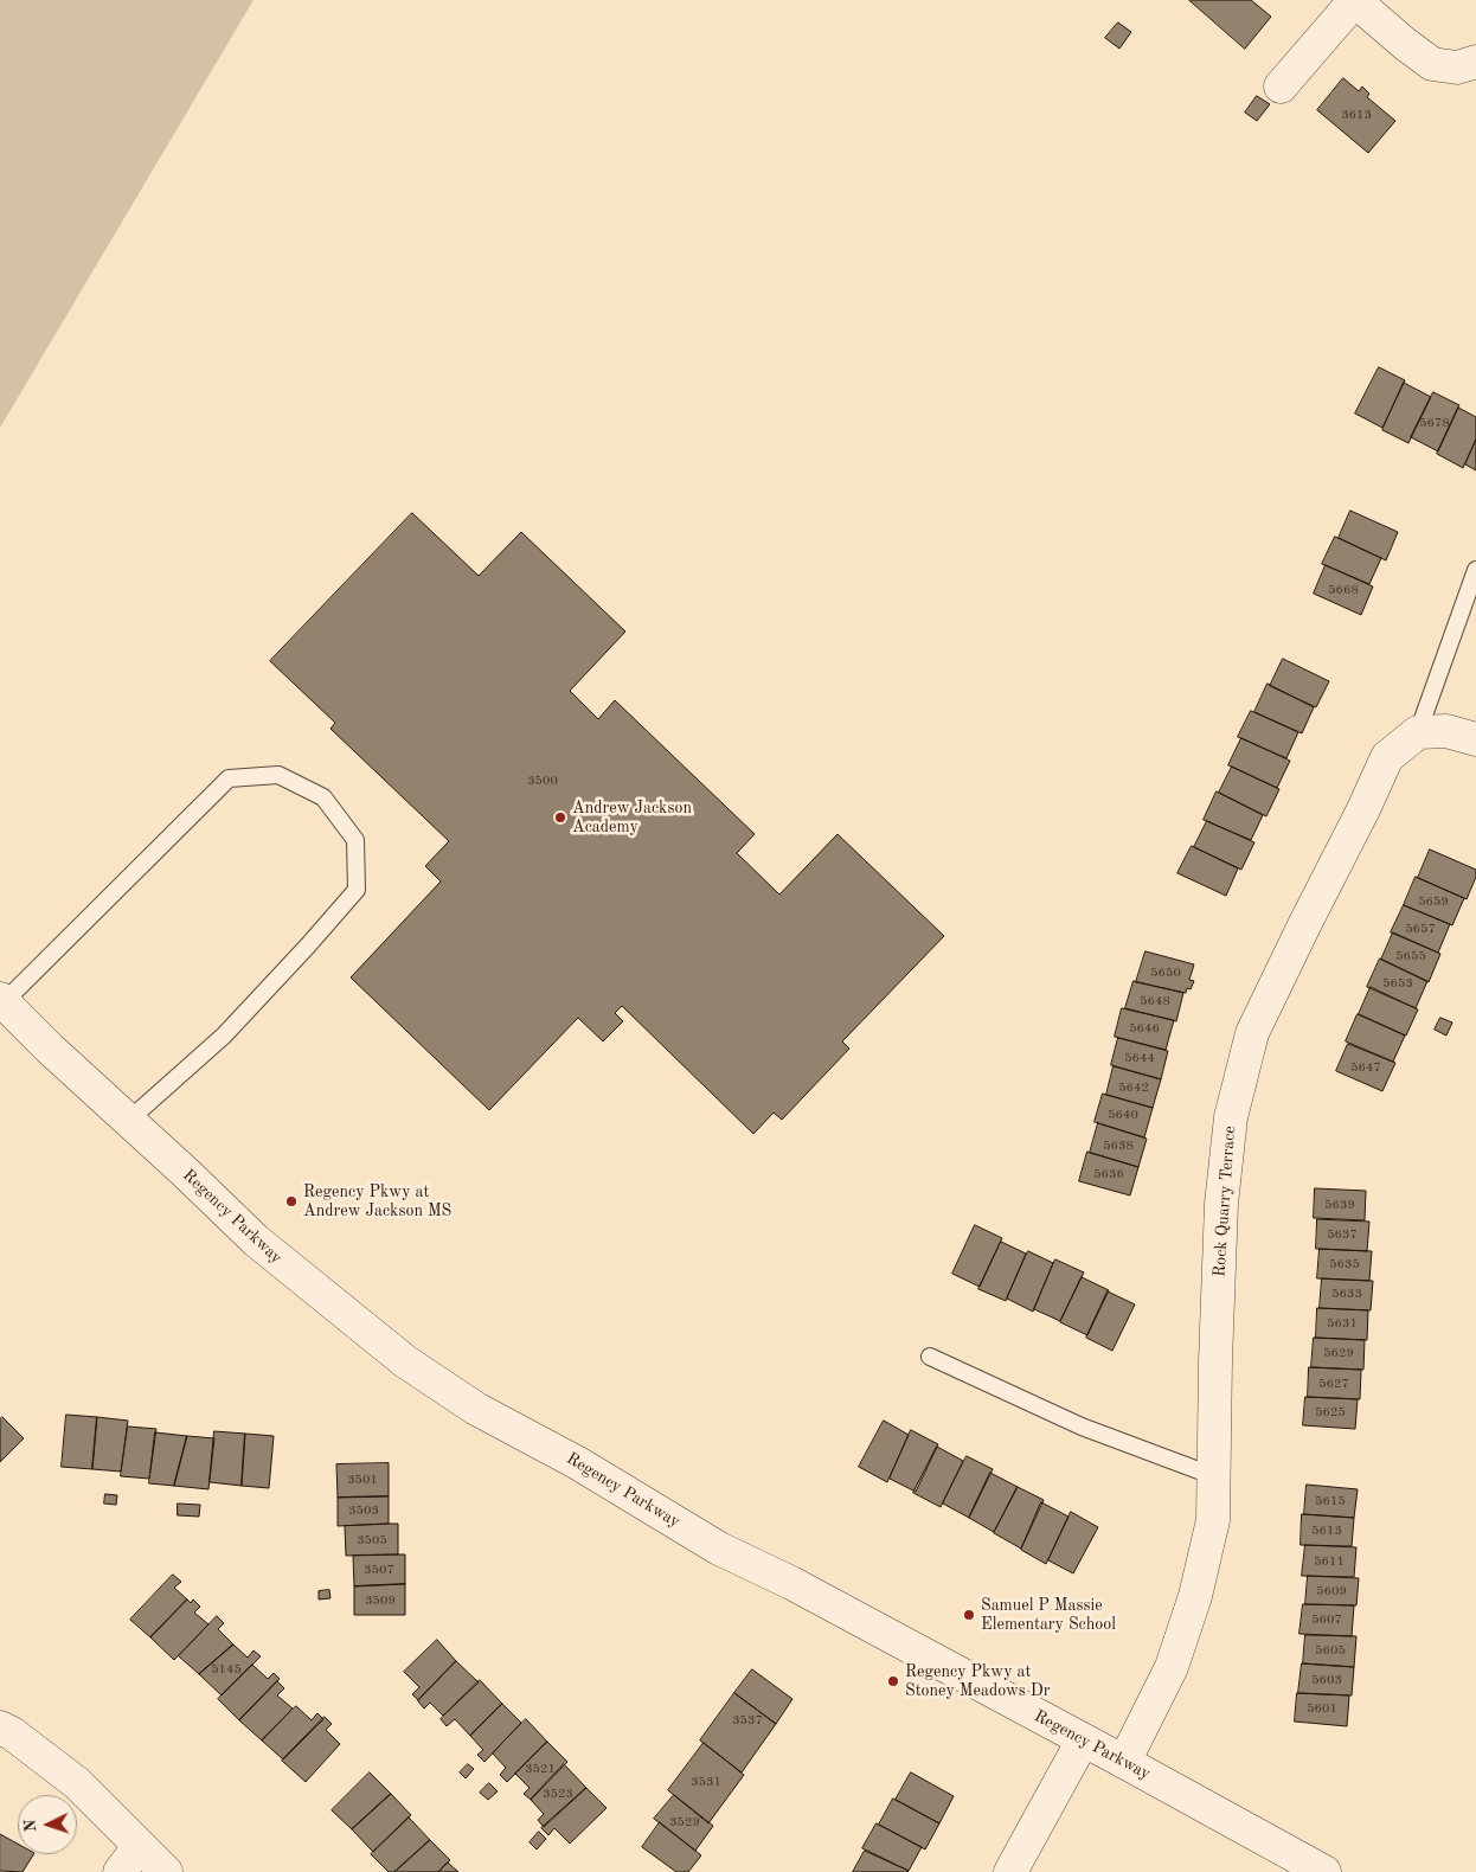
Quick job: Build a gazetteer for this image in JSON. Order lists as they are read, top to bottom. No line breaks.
{"streets":{"street":["Rock Quarry Terrace","Regency Parkway"]},"crossings":[["Rock Quarry Terrace","Regency Parkway"]],"places":["Andrew Jackson Academy","Regency Pkwy at Andrew Jackson MS","Samuel P Massie Elementary School","Regency Pkwy at Stoney Meadows Dr"],"house_numbers":["3613","5678","5668","3500","5659","5657","5655","5650","5653","5648","5646","5644","5647","5642","5640","5638","5636","5639","5637","5635","5633","5631","5629","5627","5625","3501","5615","3503","5613","3505","5611","3507","5609","3509","5607","5605","5145","5603","5601","3537","3521","3531","3523","3529"],"north":"left"}
